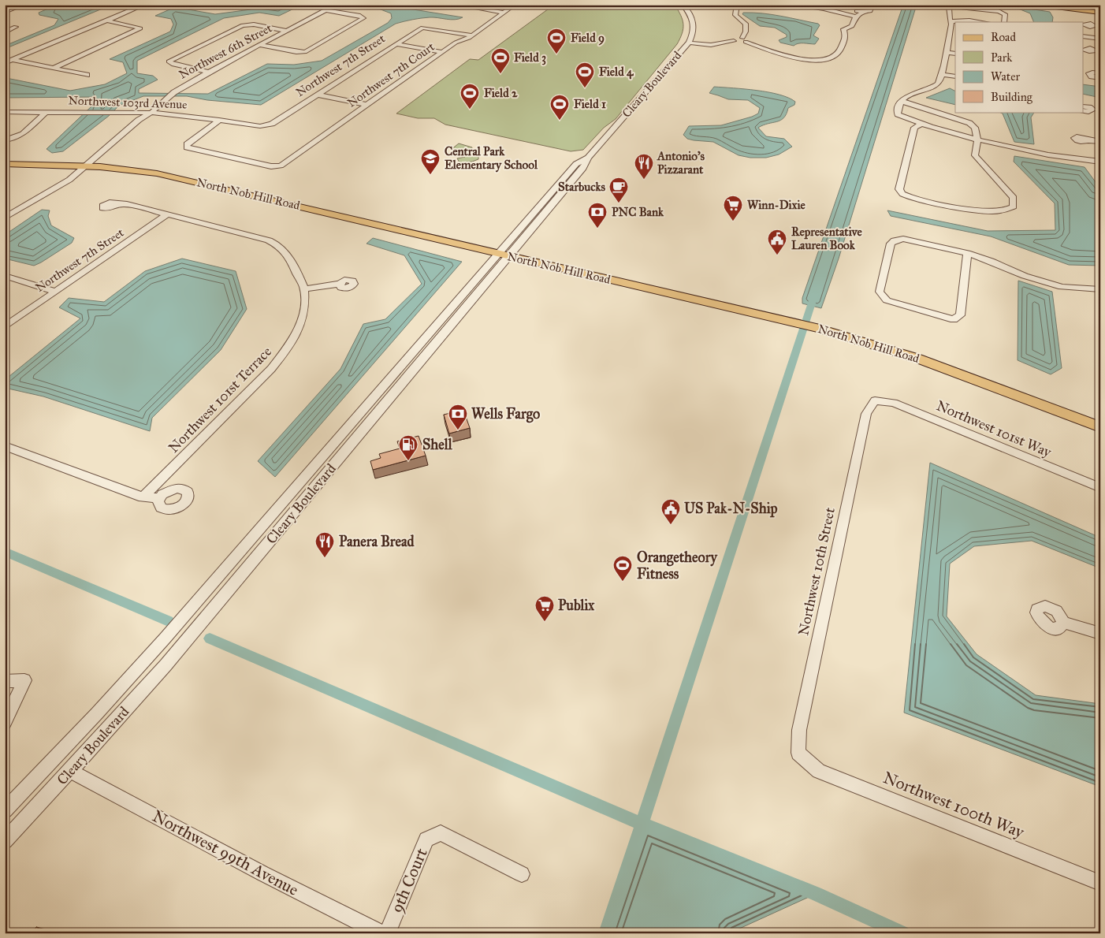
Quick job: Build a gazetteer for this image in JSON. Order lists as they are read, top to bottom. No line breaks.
{"streets":{"main road":["North Nob Hill Road"],"street":["Northwest 6th Street","Northwest 7th Street","Northwest 7th Court","Cleary Boulevard","Northwest 103rd Avenue","Northwest 101st Terrace","Northwest 101st Way","Northwest 10th Street","Northwest 100th Way","Northwest 99th Avenue","9th Court"]},"crossings":[["Northwest 6th Street","Northwest 103rd Avenue"],["Northwest 6th Street","North Nob Hill Road"],["Northwest 7th Street","Northwest 7th Court"],["Northwest 7th Street","Northwest 103rd Avenue"],["Northwest 7th Street","Northwest 101st Terrace"],["Northwest 7th Court","Northwest 103rd Avenue"],["Cleary Boulevard","North Nob Hill Road"],["Cleary Boulevard","Northwest 99th Avenue"],["Northwest 101st Way","Northwest 10th Street"],["Northwest 10th Street","Northwest 100th Way"]],"places":{"sports":["Field 9","Field 3","Field 4","Field 2","Field 1","Orangetheory Fitness"],"school or university":["Central Park Elementary School"],"restaurant":["Antonio's Pizzarant","Panera Bread"],"cafe":["Starbucks"],"supermarket":["Winn-Dixie","Publix"],"bank":["PNC Bank","Wells Fargo"],"public building":["Representative Lauren Book","US Pak-N-Ship"],"fuel station":["Shell"]},"legend":["Road","Park","Water","Building"]}
